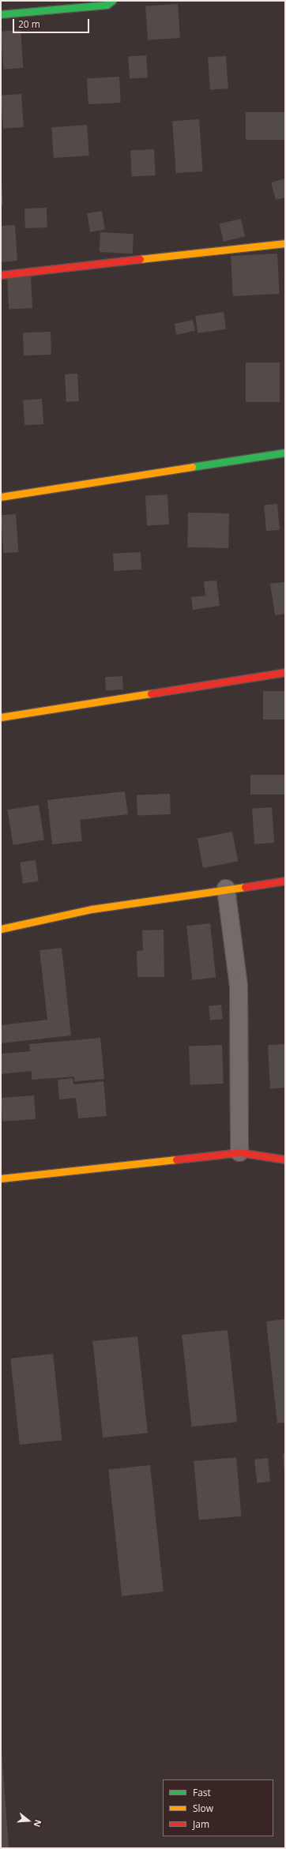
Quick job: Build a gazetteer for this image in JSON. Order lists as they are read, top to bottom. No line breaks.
{"legend":["Fast","Slow","Jam"],"scale_bar":"20 m","north":"right"}
